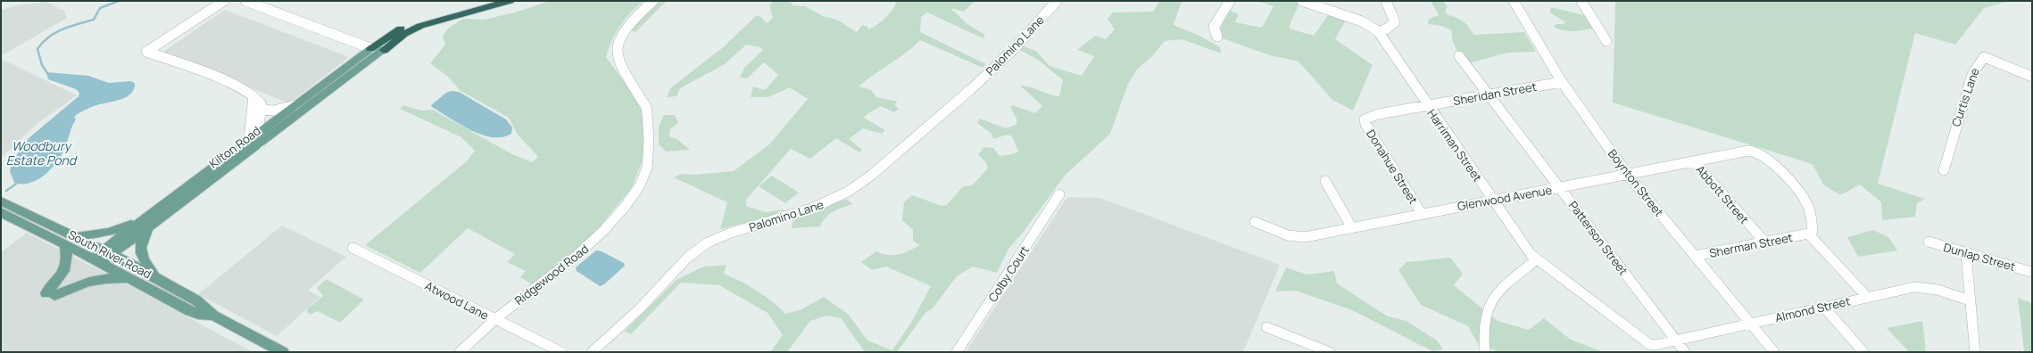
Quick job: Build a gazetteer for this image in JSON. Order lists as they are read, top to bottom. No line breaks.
{"streets":{"main road":["Kilton Road","South River Road"],"street":["Palomino Lane","Sheridan Street","Curtis Lane","Harriman Street","Donahue Street","Boynton Street","Abbott Street","Glenwood Avenue","Patterson Street","Sherman Street","Dunlap Street","Colby Court","Ridgewood Road","Atwood Lane","Almond Street"]},"crossings":[["Sheridan Street","Harriman Street"],["Sheridan Street","Donahue Street"],["Sheridan Street","Boynton Street"],["Sheridan Street","Patterson Street"],["Harriman Street","Glenwood Avenue"],["Harriman Street","Almond Street"],["Kilton Road","South River Road"],["Donahue Street","Glenwood Avenue"],["Boynton Street","Glenwood Avenue"],["Boynton Street","Sherman Street"],["Boynton Street","Almond Street"],["Abbott Street","Glenwood Avenue"],["Abbott Street","Sherman Street"],["Glenwood Avenue","Patterson Street"],["Glenwood Avenue","Sherman Street"],["Patterson Street","Almond Street"],["Ridgewood Road","Atwood Lane"]],"water":["Woodbury Estate Pond"]}
